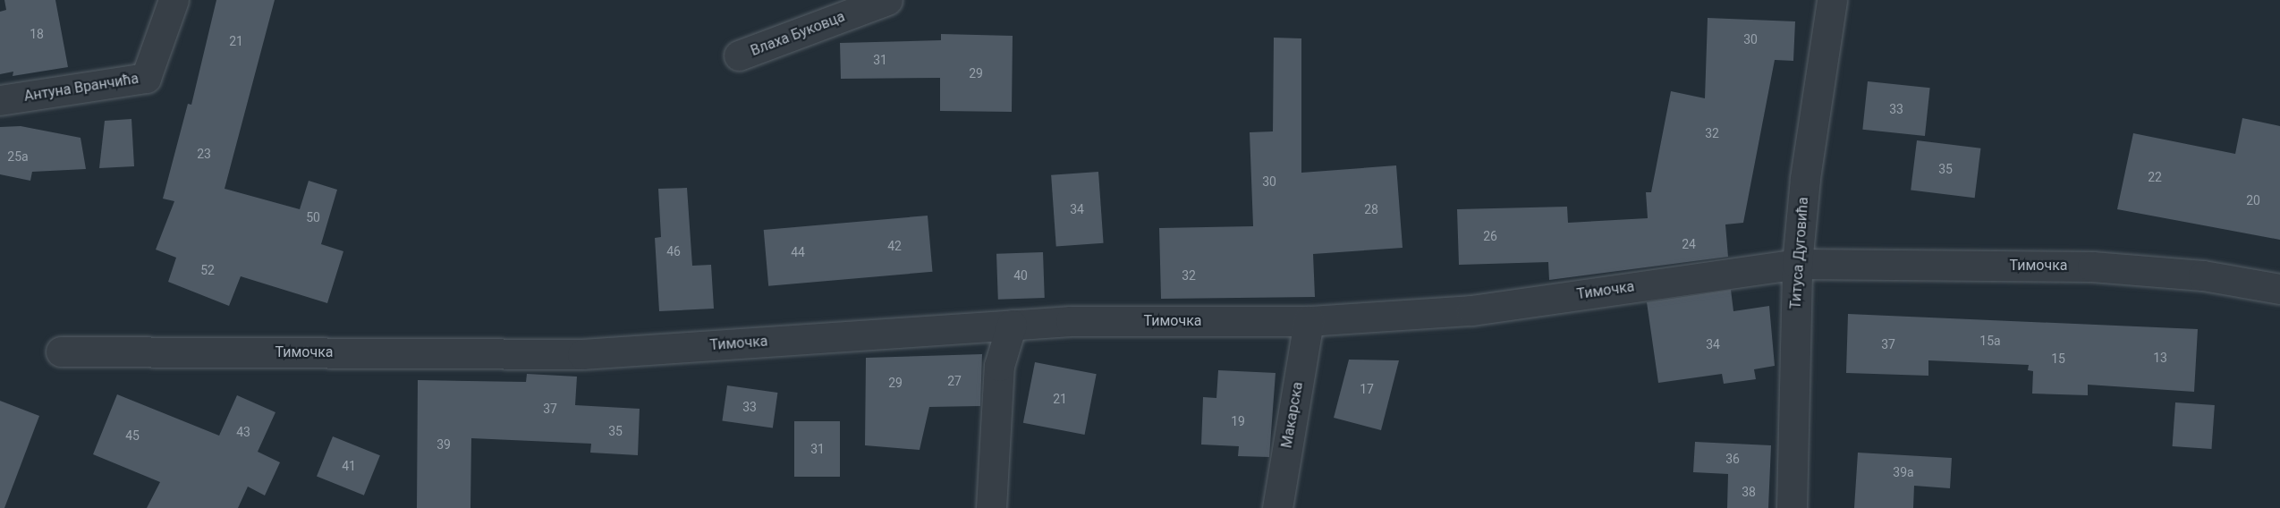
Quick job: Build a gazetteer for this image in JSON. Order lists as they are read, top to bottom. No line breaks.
{"streets":{"street":["Влаха Буковца","Антуна Вранчића","Титуса Дуговића","Тимочка","Макарска"]},"crossings":[["Титуса Дуговића","Тимочка"],["Тимочка","Макарска"]],"house_numbers":["18","30","21","31","29","33","32","23","25a","35","22","30","20","34","28","50","26","24","42","46","44","52","40","32","15a","34","37","13","15","27","29","17","21","33","37","19","35","43","45","39","31","36","41","39a","38"]}
